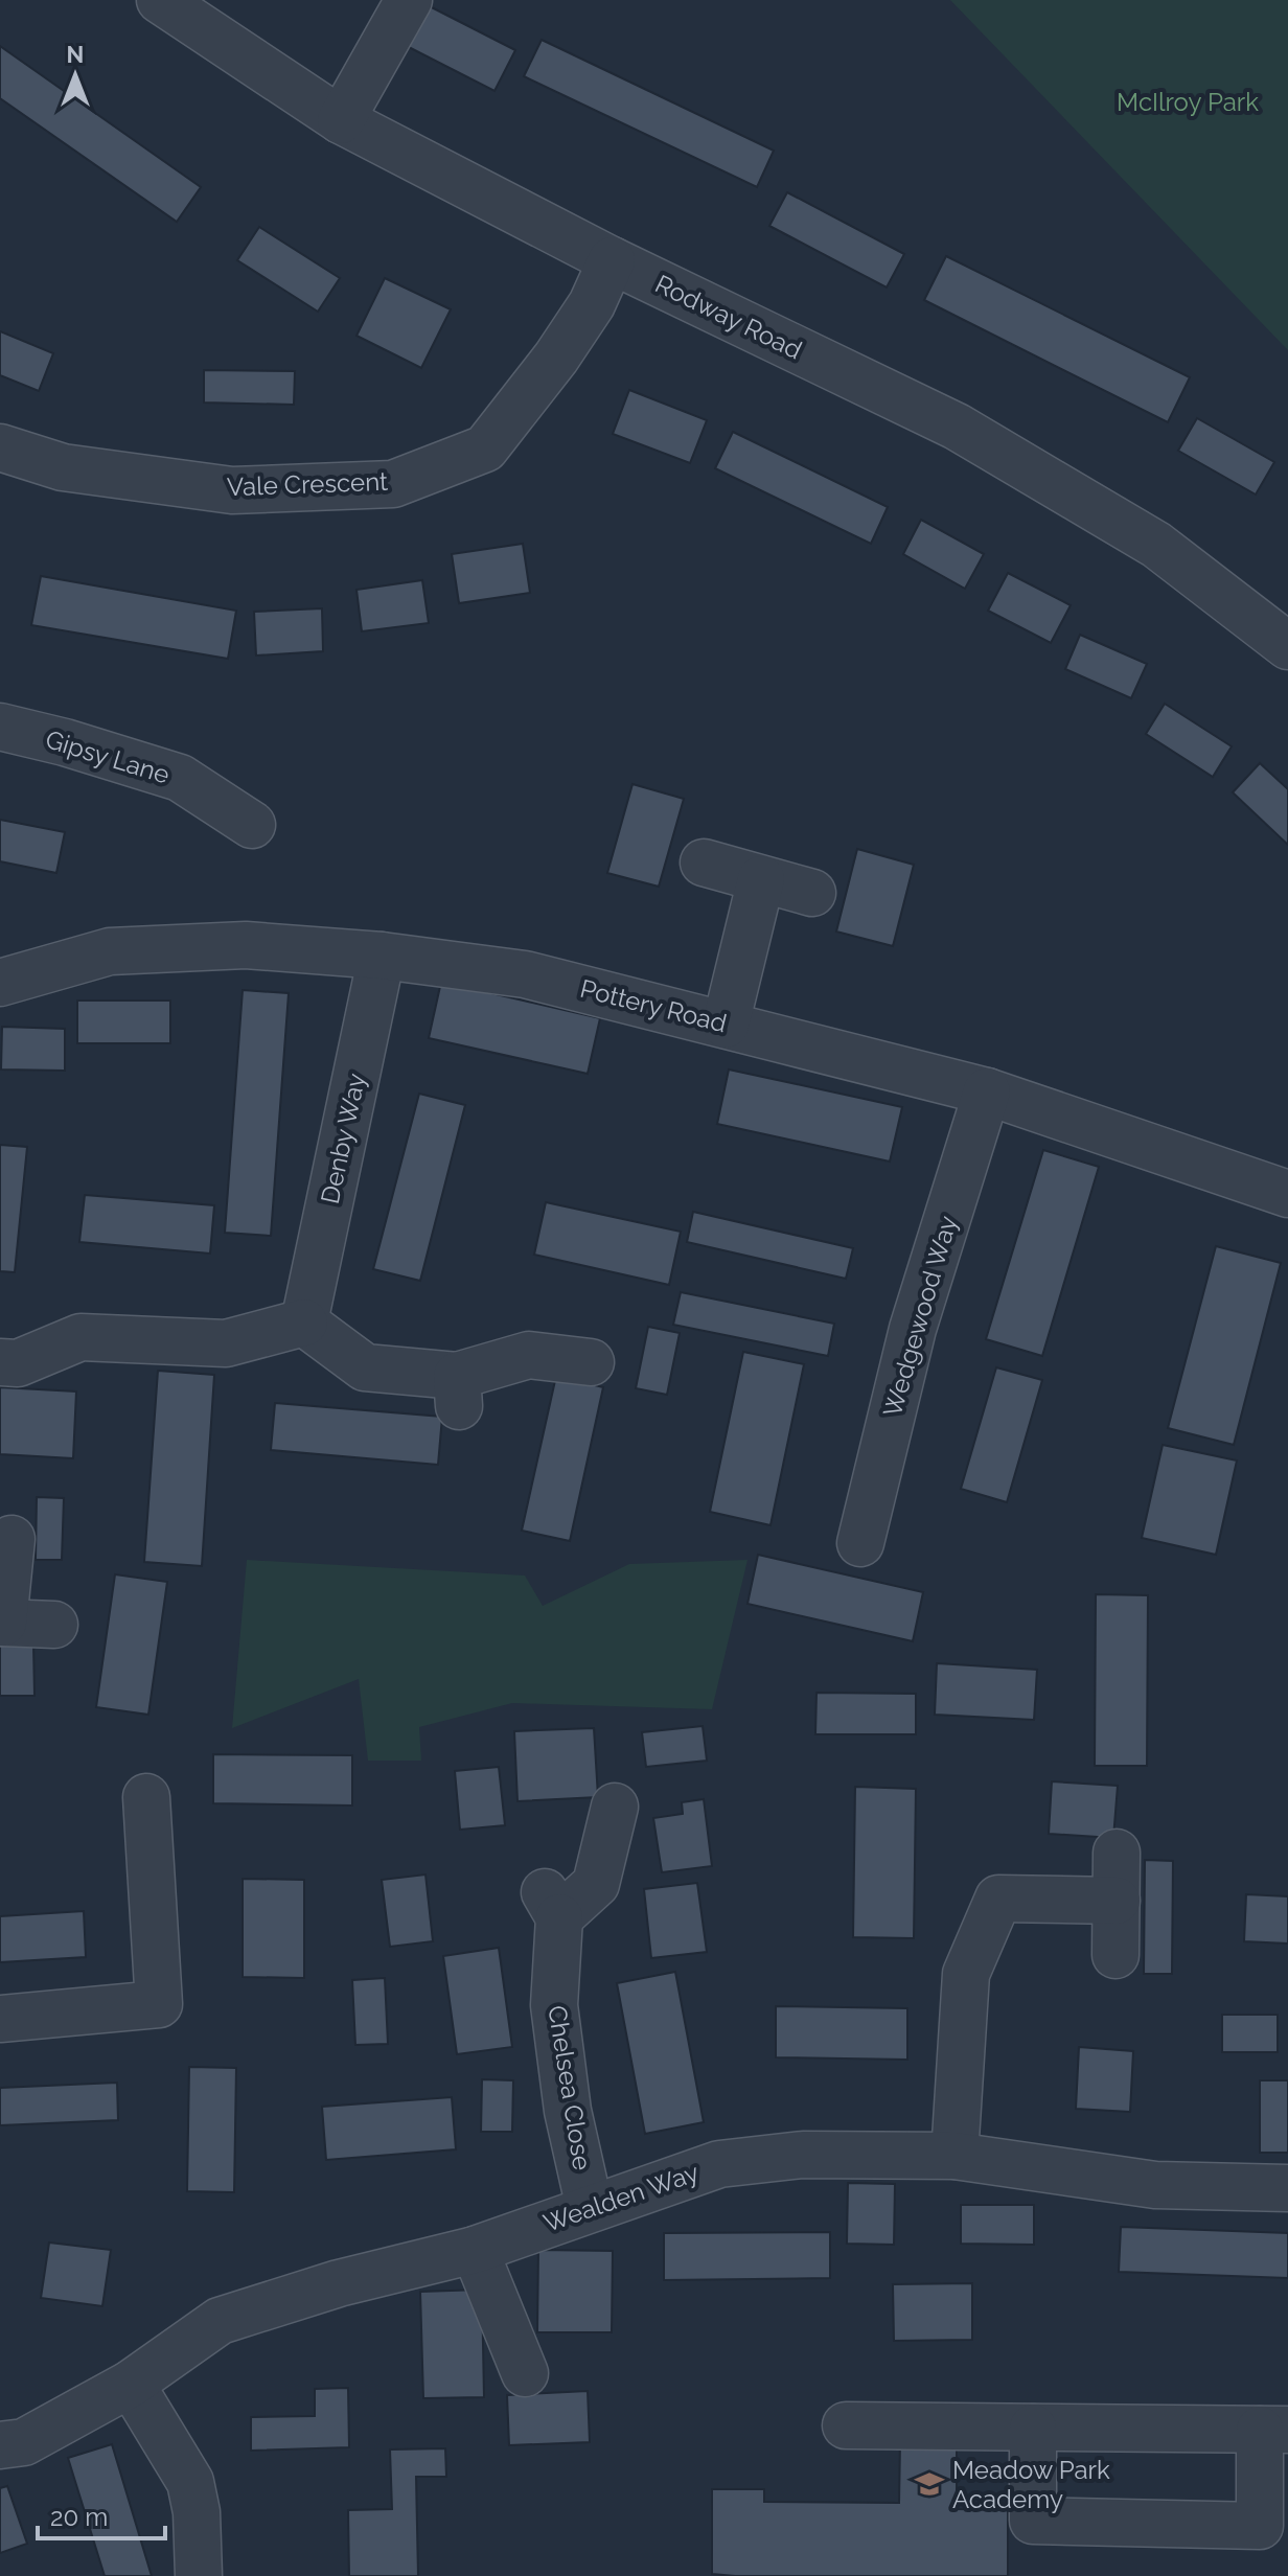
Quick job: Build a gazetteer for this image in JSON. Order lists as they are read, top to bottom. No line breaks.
{"streets":{"street":["Rodway Road","Vale Crescent","Gipsy Lane","Pottery Road","Denby Way","Wedgewood Way","Chelsea Close","Wealden Way"]},"crossings":[["Rodway Road","Vale Crescent"],["Pottery Road","Denby Way"],["Pottery Road","Wedgewood Way"],["Chelsea Close","Wealden Way"]],"parks":["McIlroy Park"],"places":{"school or university":["Meadow Park Academy"]},"scale_bar":"20 m","north":"top"}
